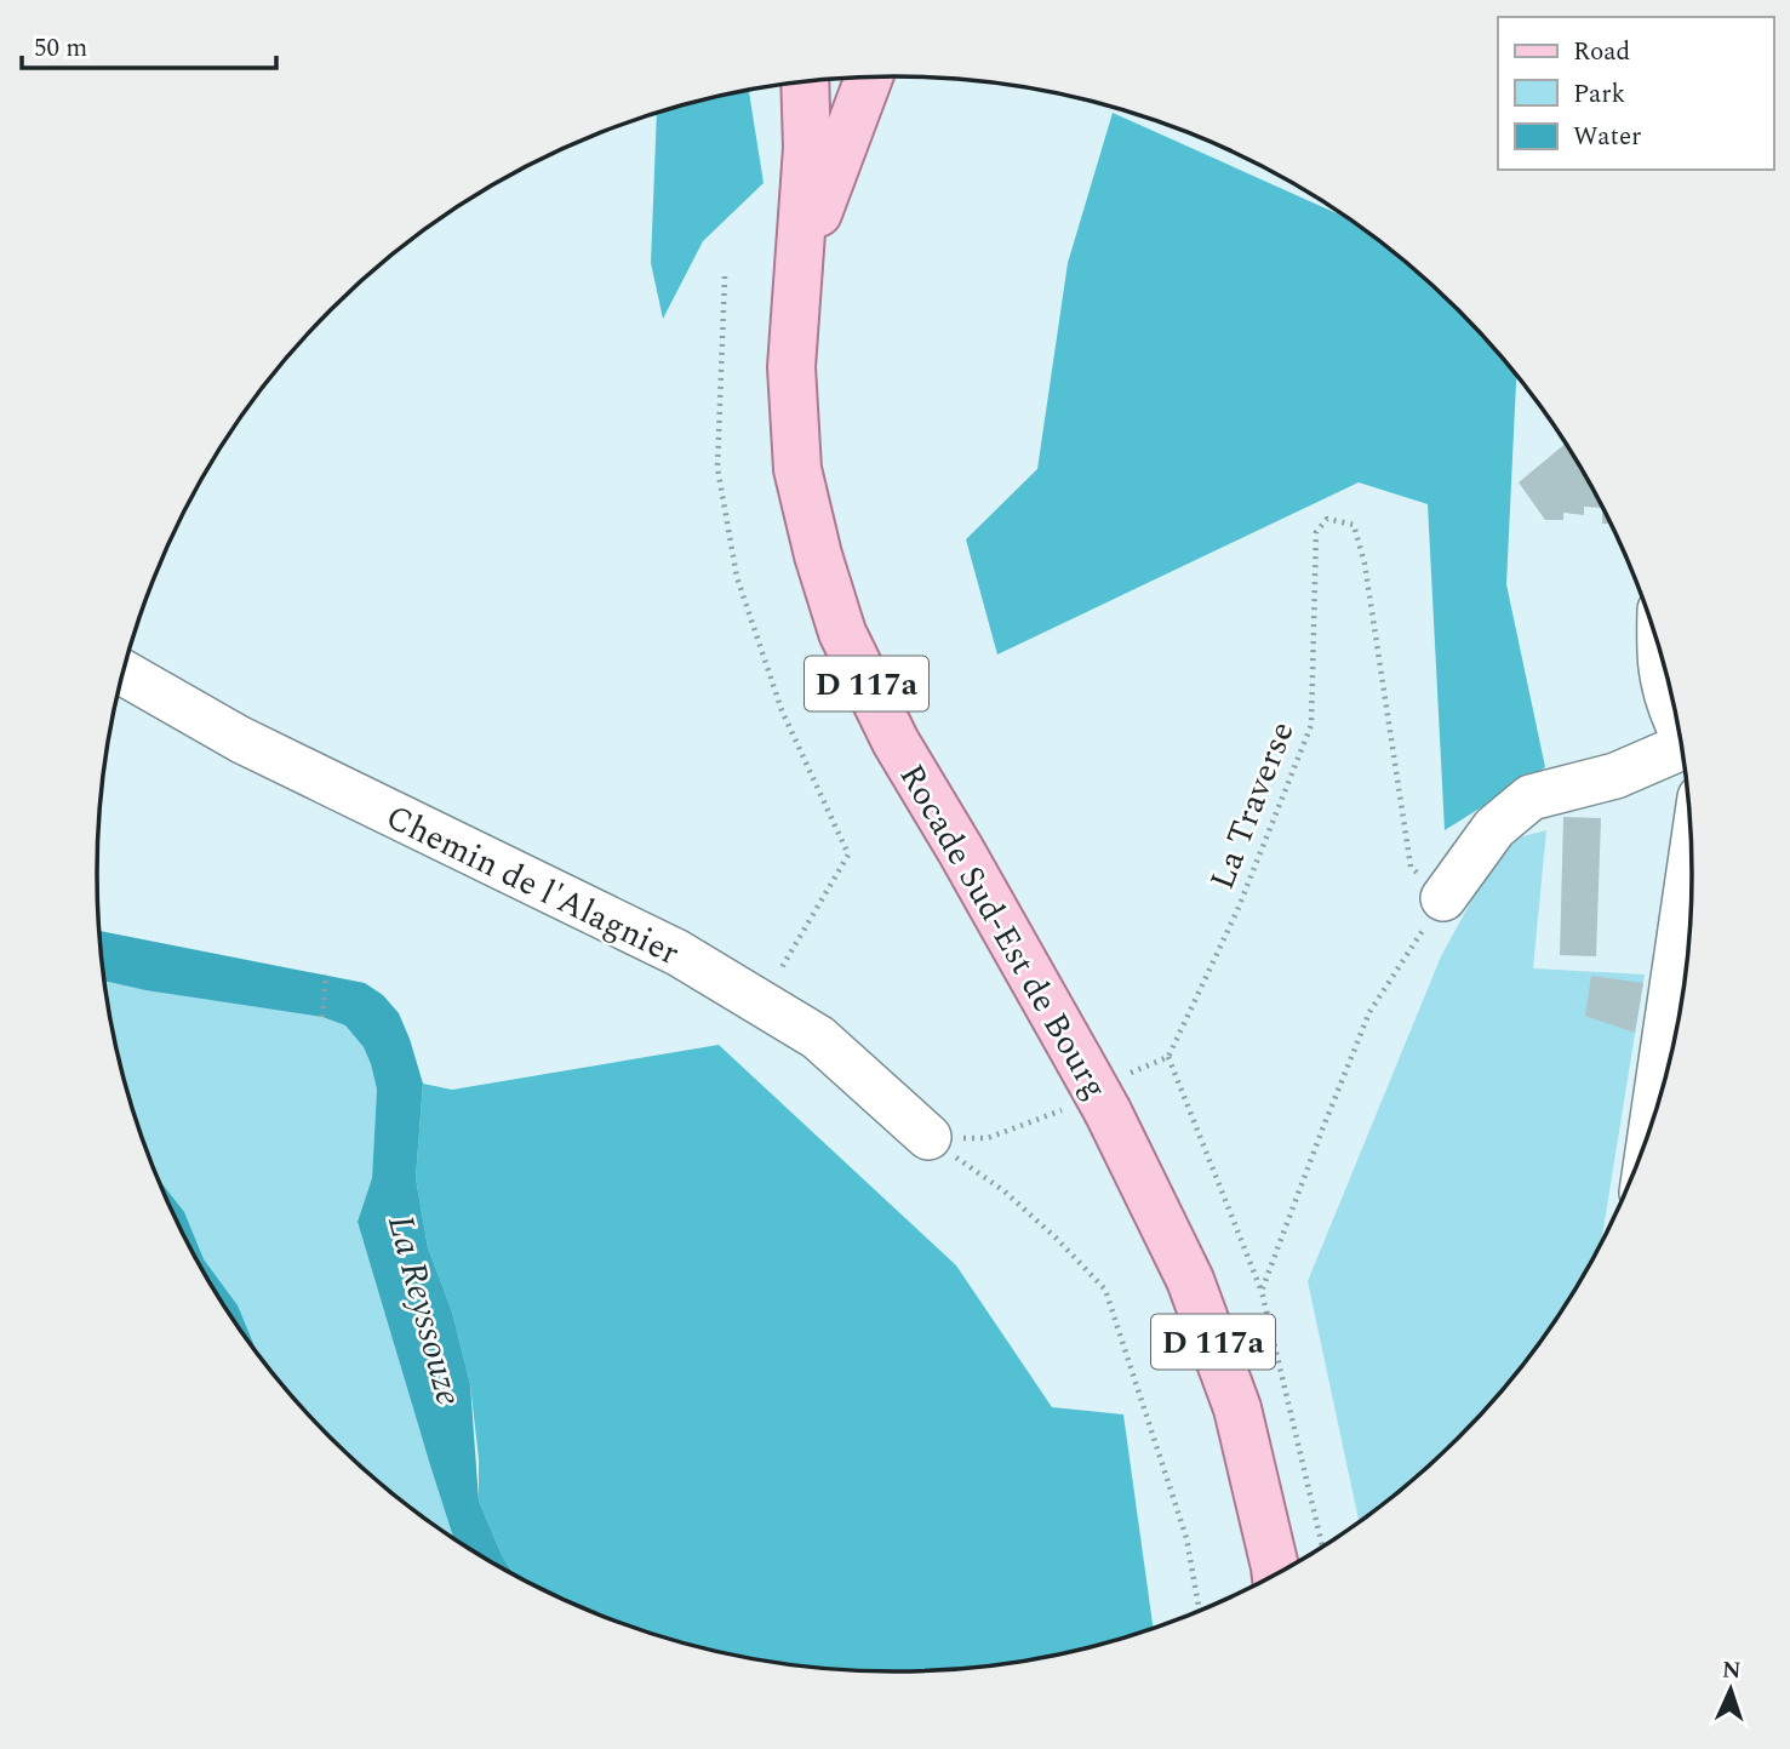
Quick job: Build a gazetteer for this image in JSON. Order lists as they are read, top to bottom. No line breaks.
{"streets":{"main road":["D 117a","Rocade Sud-Est de Bourg"],"street":["Chemin de l'Alagnier"],"path":["La Traverse"]},"crossings":[["D 117a","Rocade Sud-Est de Bourg"]],"water":["La Reyssouze"],"legend":["Road","Park","Water"],"scale_bar":"50 m","north":"top"}
